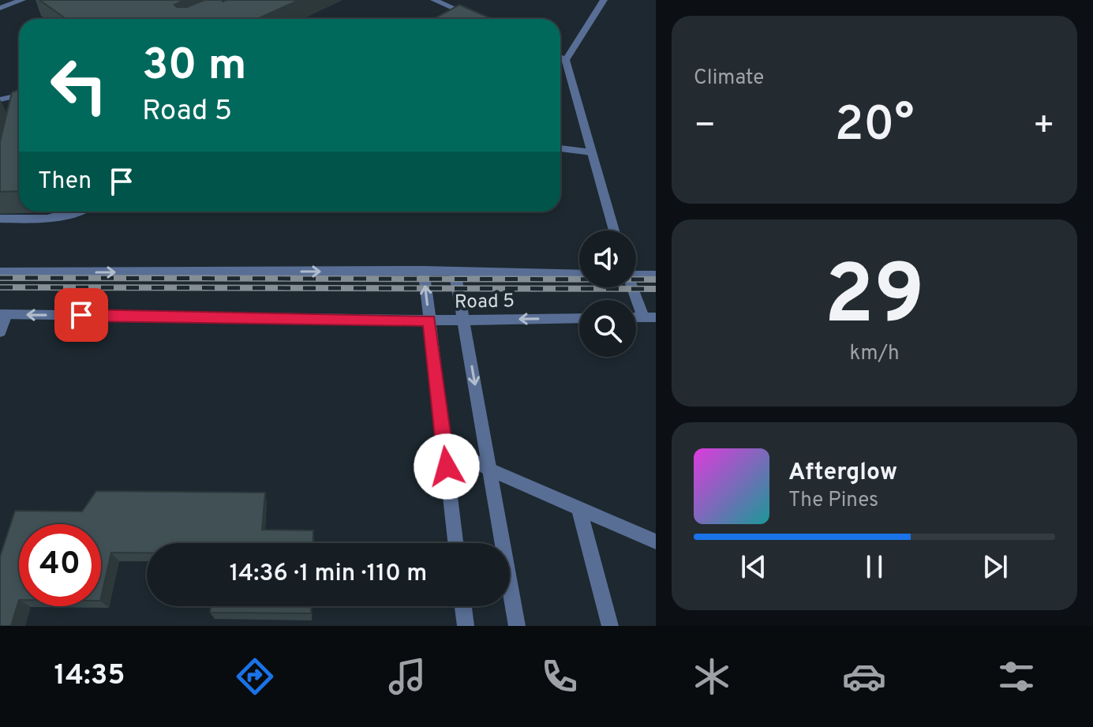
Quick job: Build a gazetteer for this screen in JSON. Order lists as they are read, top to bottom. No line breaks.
{"streets":{"street":["Road 5"]},"page":{"tile":["Climate",["29","km/h"]],"turn":["30 m","Road 5"],"heat":["−","20°","+"],"then":"Then","song":["Afterglow","The Pines"],"limit":"40","trip":"14:36 · 1 min · 110 m","tabs":"14:35"}}
